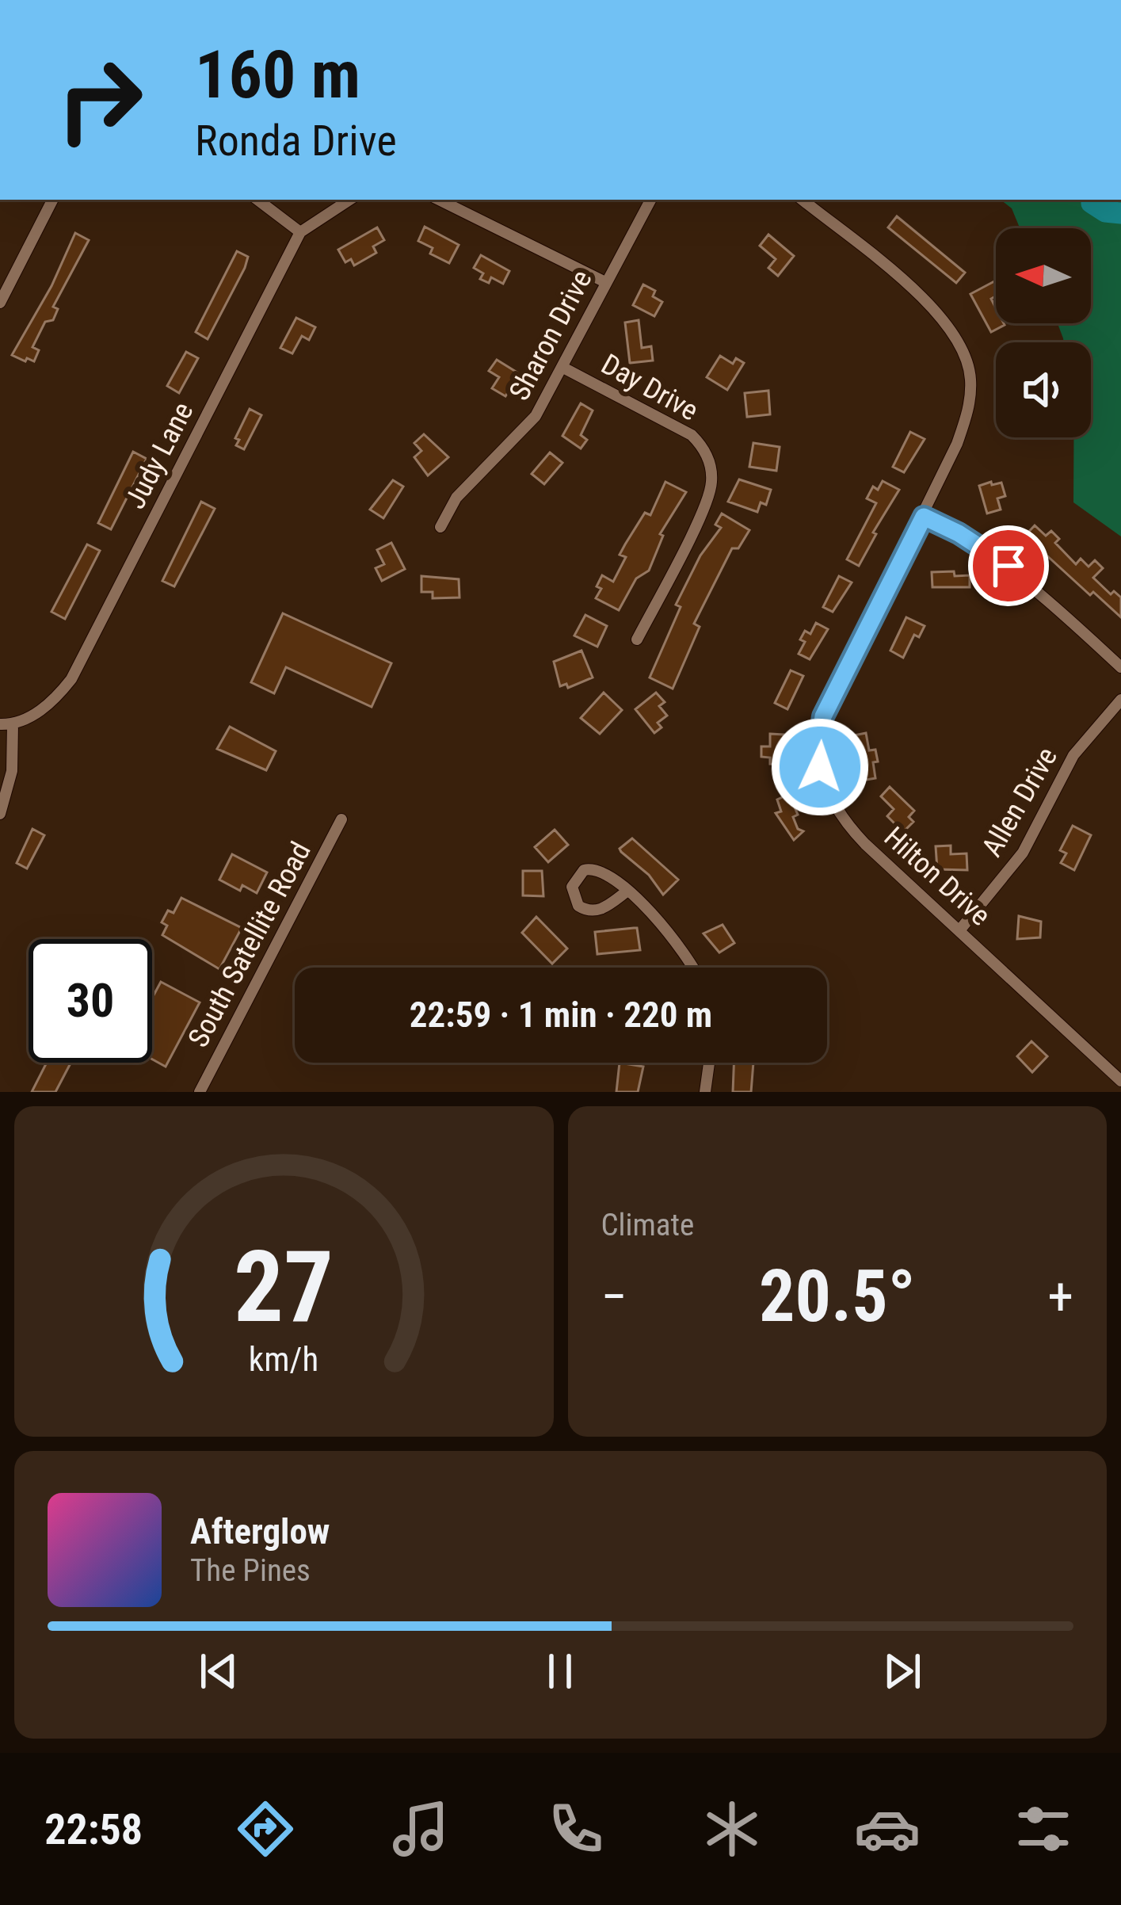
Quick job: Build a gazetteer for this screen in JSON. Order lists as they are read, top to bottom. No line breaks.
{"streets":{"street":["Sharon Drive","Day Drive","Judy Lane","Allen Drive","Hilton Drive","South Satellite Road"]},"crossings":[["Sharon Drive","Day Drive"],["Allen Drive","Hilton Drive"]],"north":"left","page":{"turn":["160 m","Ronda Drive"],"limit":"30","trip":"22:59 · 1 min · 220 m","tile":"Climate","heat":["−","20.5°","+"],"song":["Afterglow","The Pines"],"tabs":"22:58","gauge":["27","km/h"]}}
